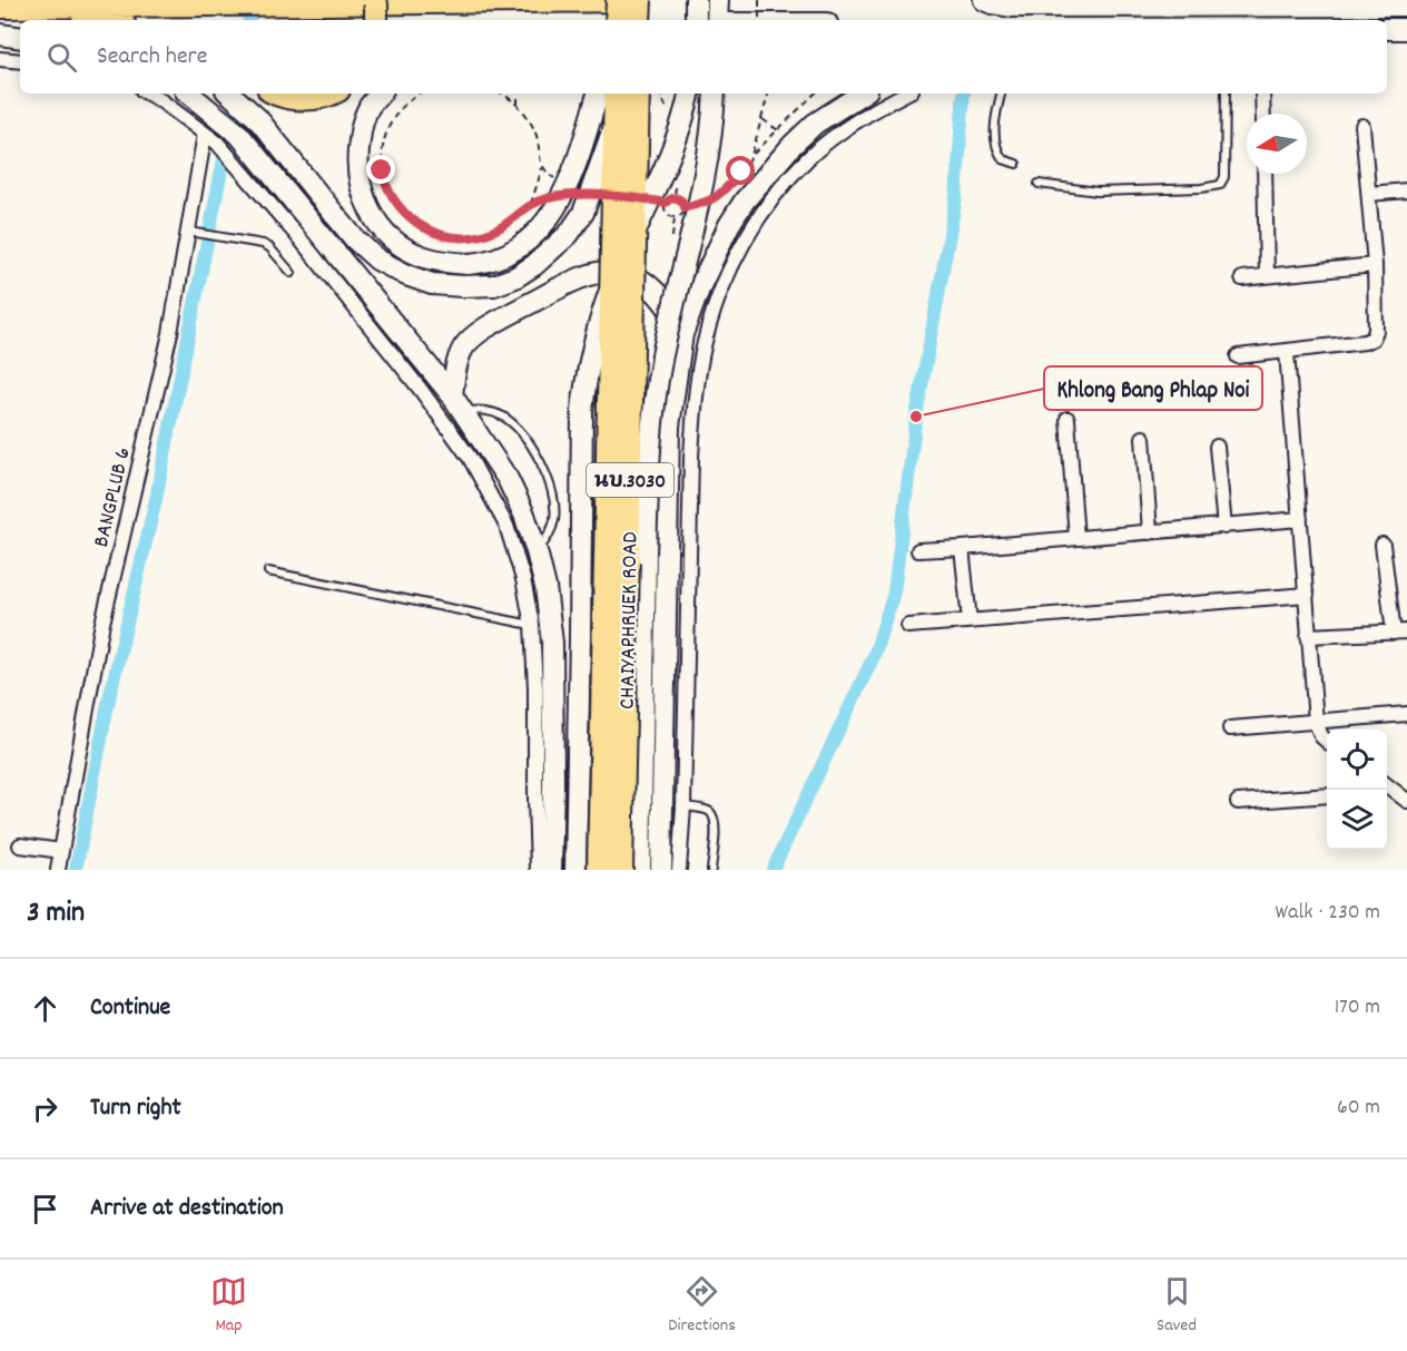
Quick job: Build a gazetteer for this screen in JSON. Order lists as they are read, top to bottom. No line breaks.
{"streets":{"main road":["นบ.3030","CHAIYAPHRUEK ROAD"],"street":["BANGPLUB 6"]},"places":["Khlong Bang Phlap Noi"],"north":"left","page":{"search":"Search here","heading":["3 min","Walk · 230 m"],"list":[["Continue","170 m"],["Turn right","60 m"],"Arrive at destination"],"nav":["Map","Directions","Saved"]}}
